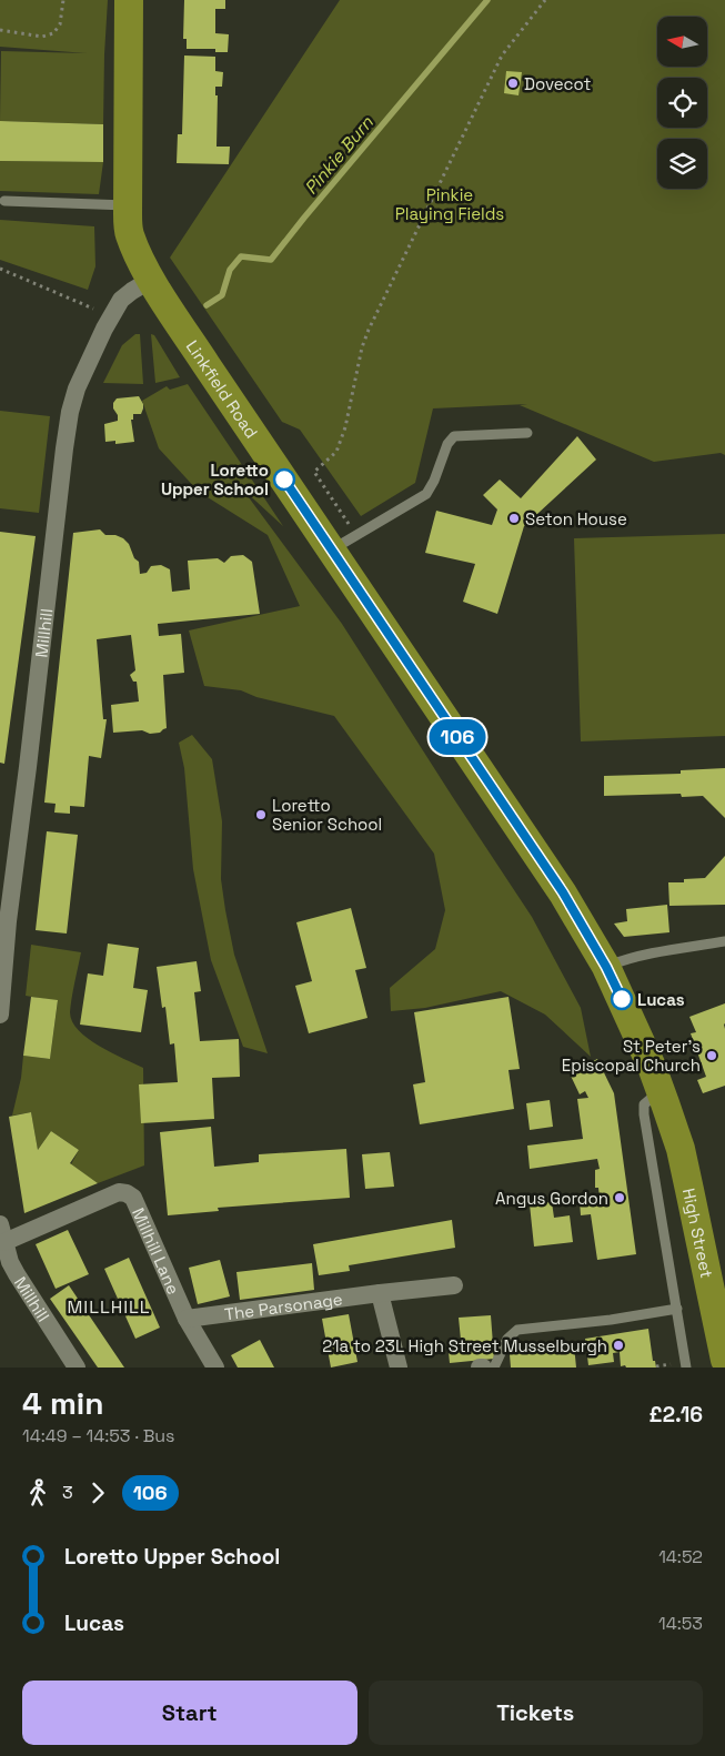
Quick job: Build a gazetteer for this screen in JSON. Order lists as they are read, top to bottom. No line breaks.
{"streets":{"main road":["Linkfield Road","High Street"],"street":["Millhill","Millhill Lane","The Parsonage"]},"crossings":[["Linkfield Road","Millhill"],["Linkfield Road","High Street"],["Millhill","Millhill Lane"],["Millhill Lane","The Parsonage"]],"districts":["MILLHILL"],"water":["Pinkie Burn"],"parks":["Pinkie Playing Fields"],"places":["Dovecot","Loretto Upper School","Seton House","Loretto Senior School","Lucas","St Peter's Episcopal Church","Angus Gordon","21a to 23L High Street Musselburgh"],"lines":["bus line 106"],"north":"left","page":{"on_map":"106","heading":["4 min","14:49 – 14:53 · Bus","£2.16"],"legs":["3","106"],"list":[{"name":"Loretto Upper School","value":"14:52"},{"name":"Lucas","value":"14:53"}],"buttons":["Start","Tickets"]}}
